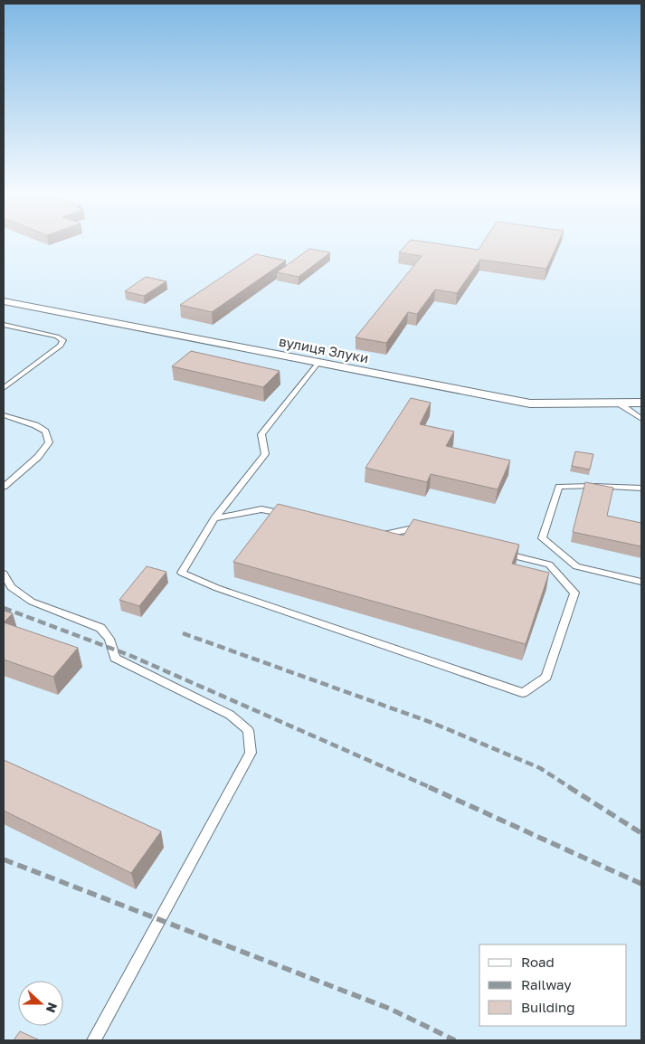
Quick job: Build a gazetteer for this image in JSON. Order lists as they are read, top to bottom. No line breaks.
{"streets":{"street":["вулиця Злуки"]},"legend":["Road","Railway","Building"],"north":"right"}
